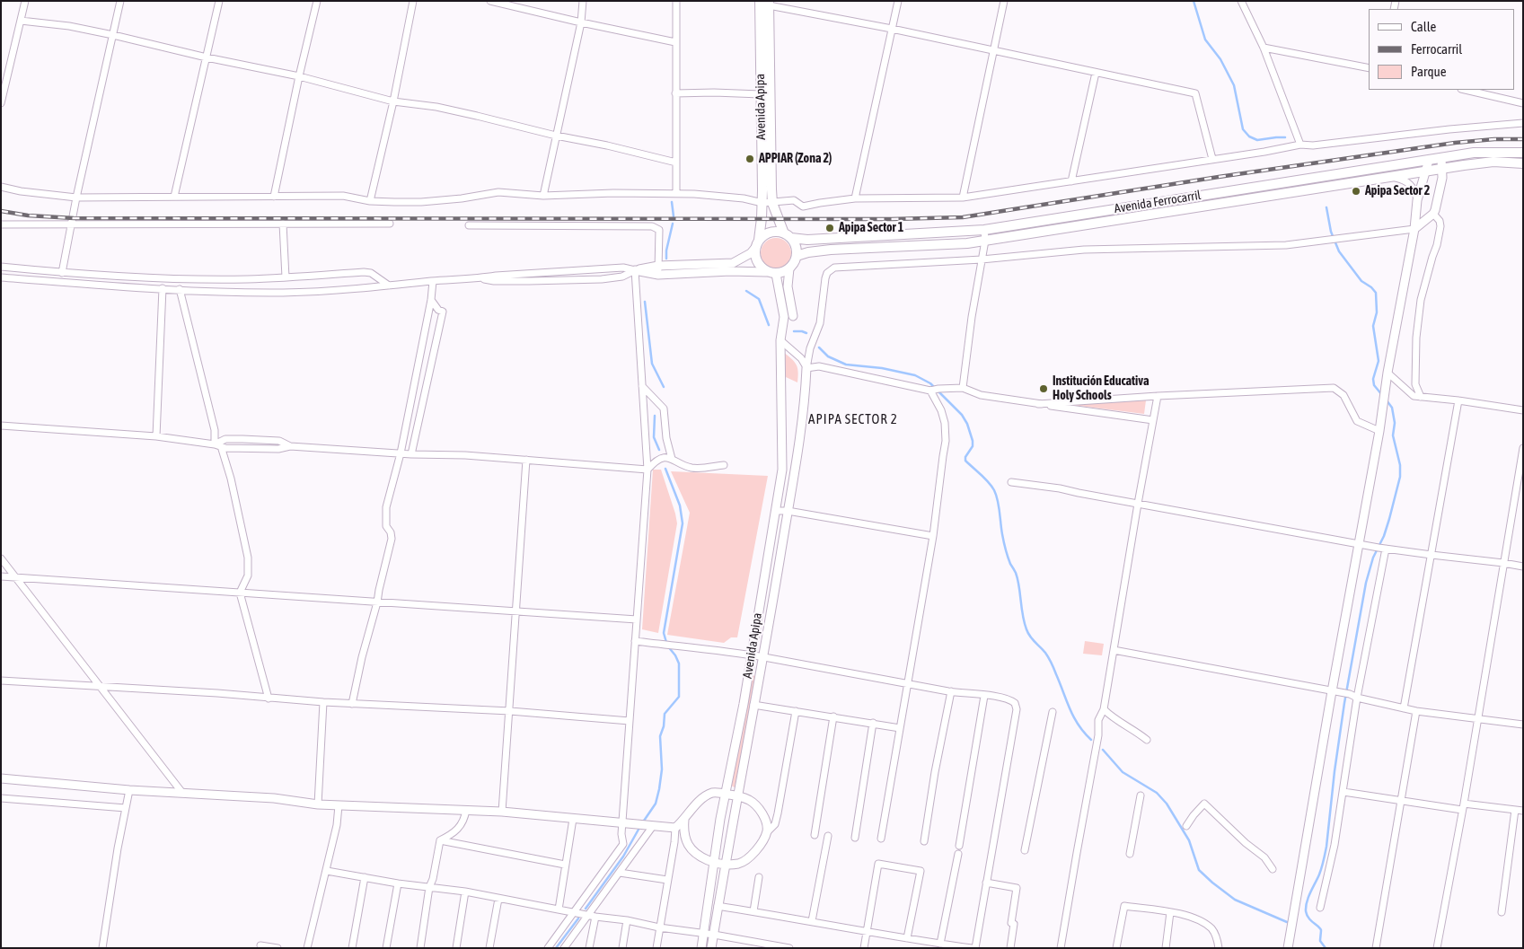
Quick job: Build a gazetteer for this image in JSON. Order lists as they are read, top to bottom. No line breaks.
{"streets":{"main road":["Avenida Apipa","Avenida Ferrocarril"]},"crossings":[["Avenida Apipa","Avenida Ferrocarril"]],"districts":["APIPA SECTOR 2"],"places":["APPIAR (Zona 2)","Apipa Sector 2","Apipa Sector 1","Institución Educativa Holy Schools"],"legend":["Calle","Ferrocarril","Parque"]}
